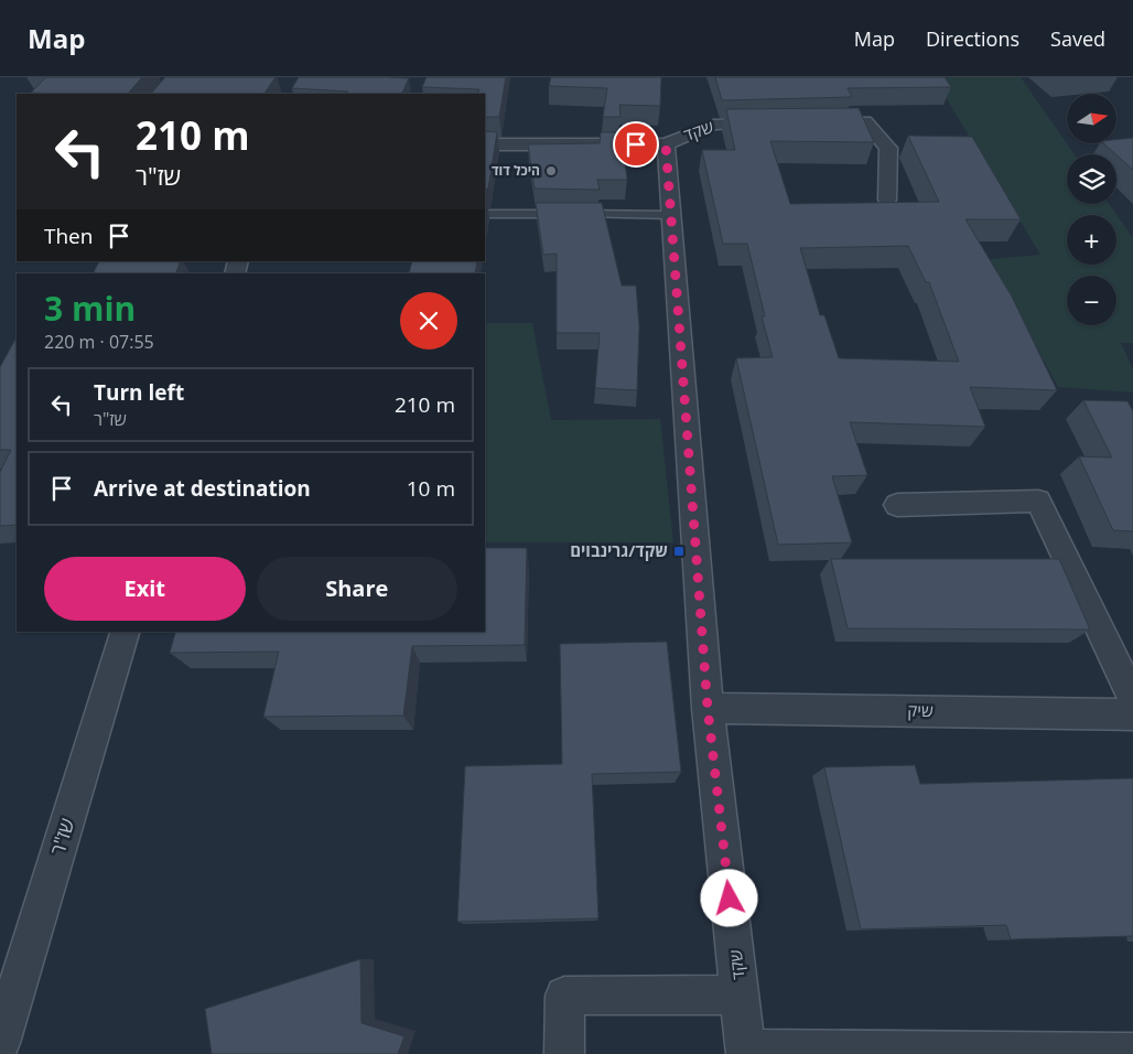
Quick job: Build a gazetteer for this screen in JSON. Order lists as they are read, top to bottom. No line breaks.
{"streets":{"street":["שקד","שיק","שז\"ר"]},"crossings":[["שקד","שיק"]],"places":{"other":["היכל דוד"],"transit":["שקד/גרינבוים"]},"north":"right","page":{"header":"Map","nav":["Map","Directions","Saved"],"map_buttons":["+","−"],"turn":["210 m","שז\"ר"],"then":"Then","heading":["3 min","220 m · 07:55"],"list":[{"name":"Turn left","note":"שז\"ר","value":"210 m"},{"name":"Arrive at destination","value":"10 m"}],"buttons":["Exit","Share"]}}
